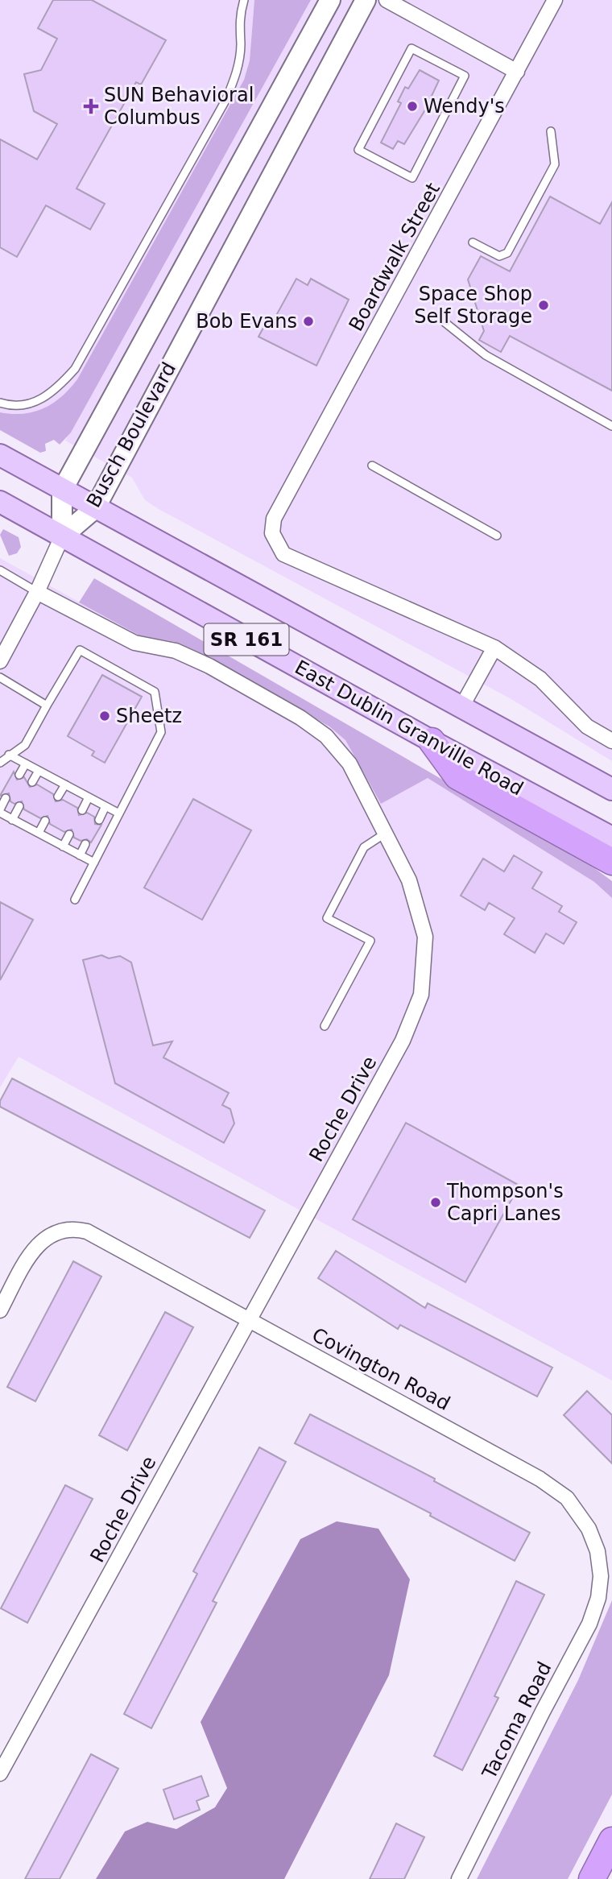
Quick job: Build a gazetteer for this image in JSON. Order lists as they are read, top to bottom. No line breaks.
{"streets":{"main road":["Busch Boulevard","SR 161","East Dublin Granville Road"],"street":["Boardwalk Street","Roche Drive","Covington Road","Tacoma Road"]},"crossings":[["Busch Boulevard","SR 161"],["Busch Boulevard","East Dublin Granville Road"],["Roche Drive","Covington Road"],["Covington Road","Tacoma Road"]],"places":{"health":["SUN Behavioral Columbus"],"other":["Wendy's","Space Shop Self Storage","Bob Evans","Sheetz","Thompson's Capri Lanes"]}}
